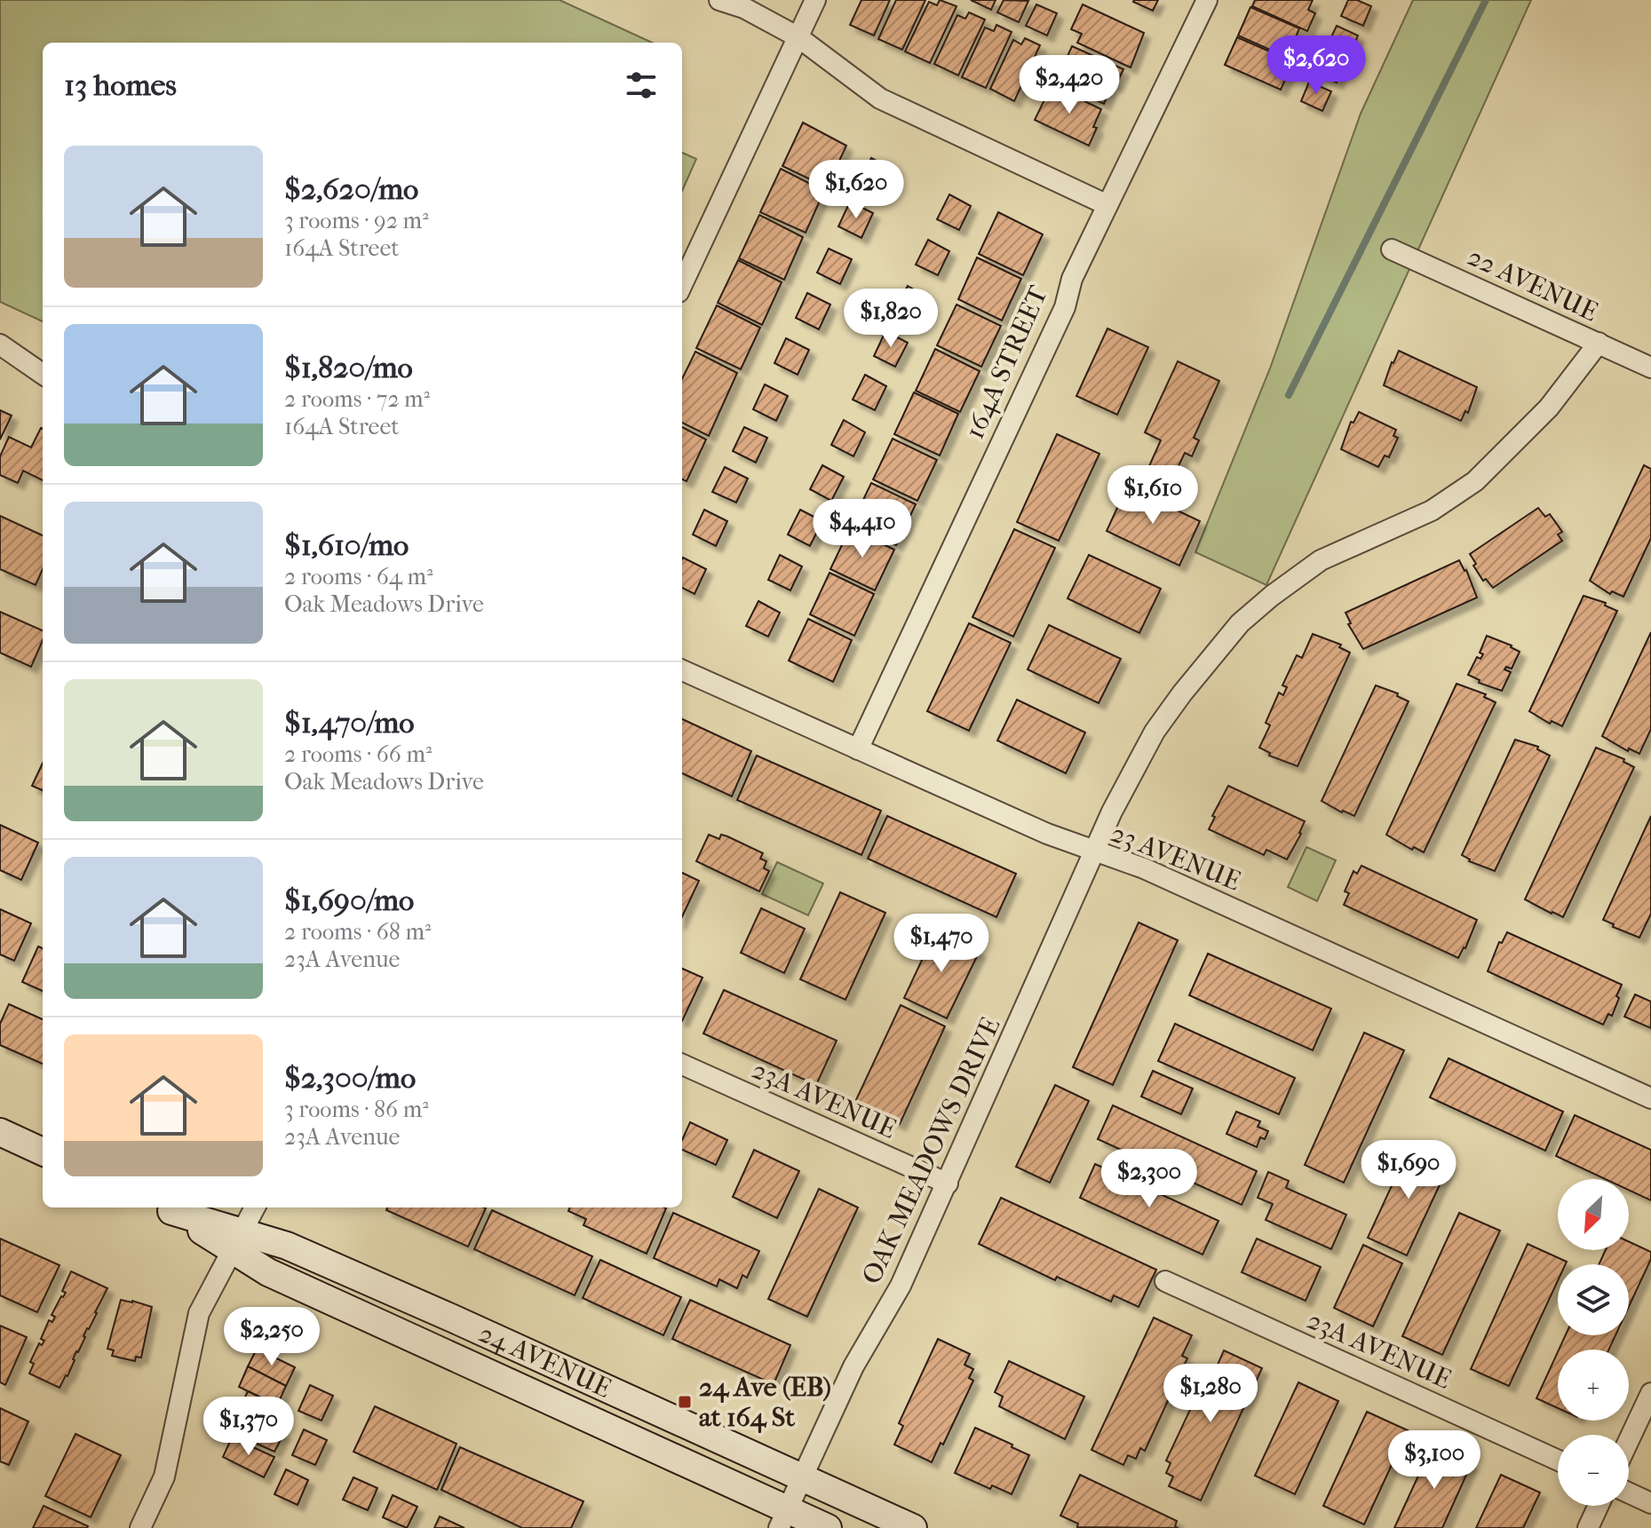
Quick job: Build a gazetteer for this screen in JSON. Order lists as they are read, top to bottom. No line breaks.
{"streets":{"main road":["24 AVENUE"],"street":["22 AVENUE","164A STREET","23 AVENUE","23A AVENUE","OAK MEADOWS DRIVE"]},"crossings":[["22 AVENUE","OAK MEADOWS DRIVE"],["164A STREET","23 AVENUE"],["23 AVENUE","OAK MEADOWS DRIVE"],["23A AVENUE","OAK MEADOWS DRIVE"],["OAK MEADOWS DRIVE","24 AVENUE"]],"places":{"transit":["24 Ave (EB) at 164 St"]},"north":"bottom left","page":{"price":["$2,620","$2,420","$1,620","$1,820","$1,610","$4,410","$1,470","$1,690","$2,300","$2,250","$1,280","$1,370","$3,100"],"heading":"13 homes","list":[{"name":"$2,620/mo","note":"3 rooms · 92 m² · 164A Street"},{"name":"$1,820/mo","note":"2 rooms · 72 m² · 164A Street"},{"name":"$1,610/mo","note":"2 rooms · 64 m² · Oak Meadows Drive"},{"name":"$1,470/mo","note":"2 rooms · 66 m² · Oak Meadows Drive"},{"name":"$1,690/mo","note":"2 rooms · 68 m² · 23A Avenue"},{"name":"$2,300/mo","note":"3 rooms · 86 m² · 23A Avenue"}],"map_buttons":["+","−"]}}
